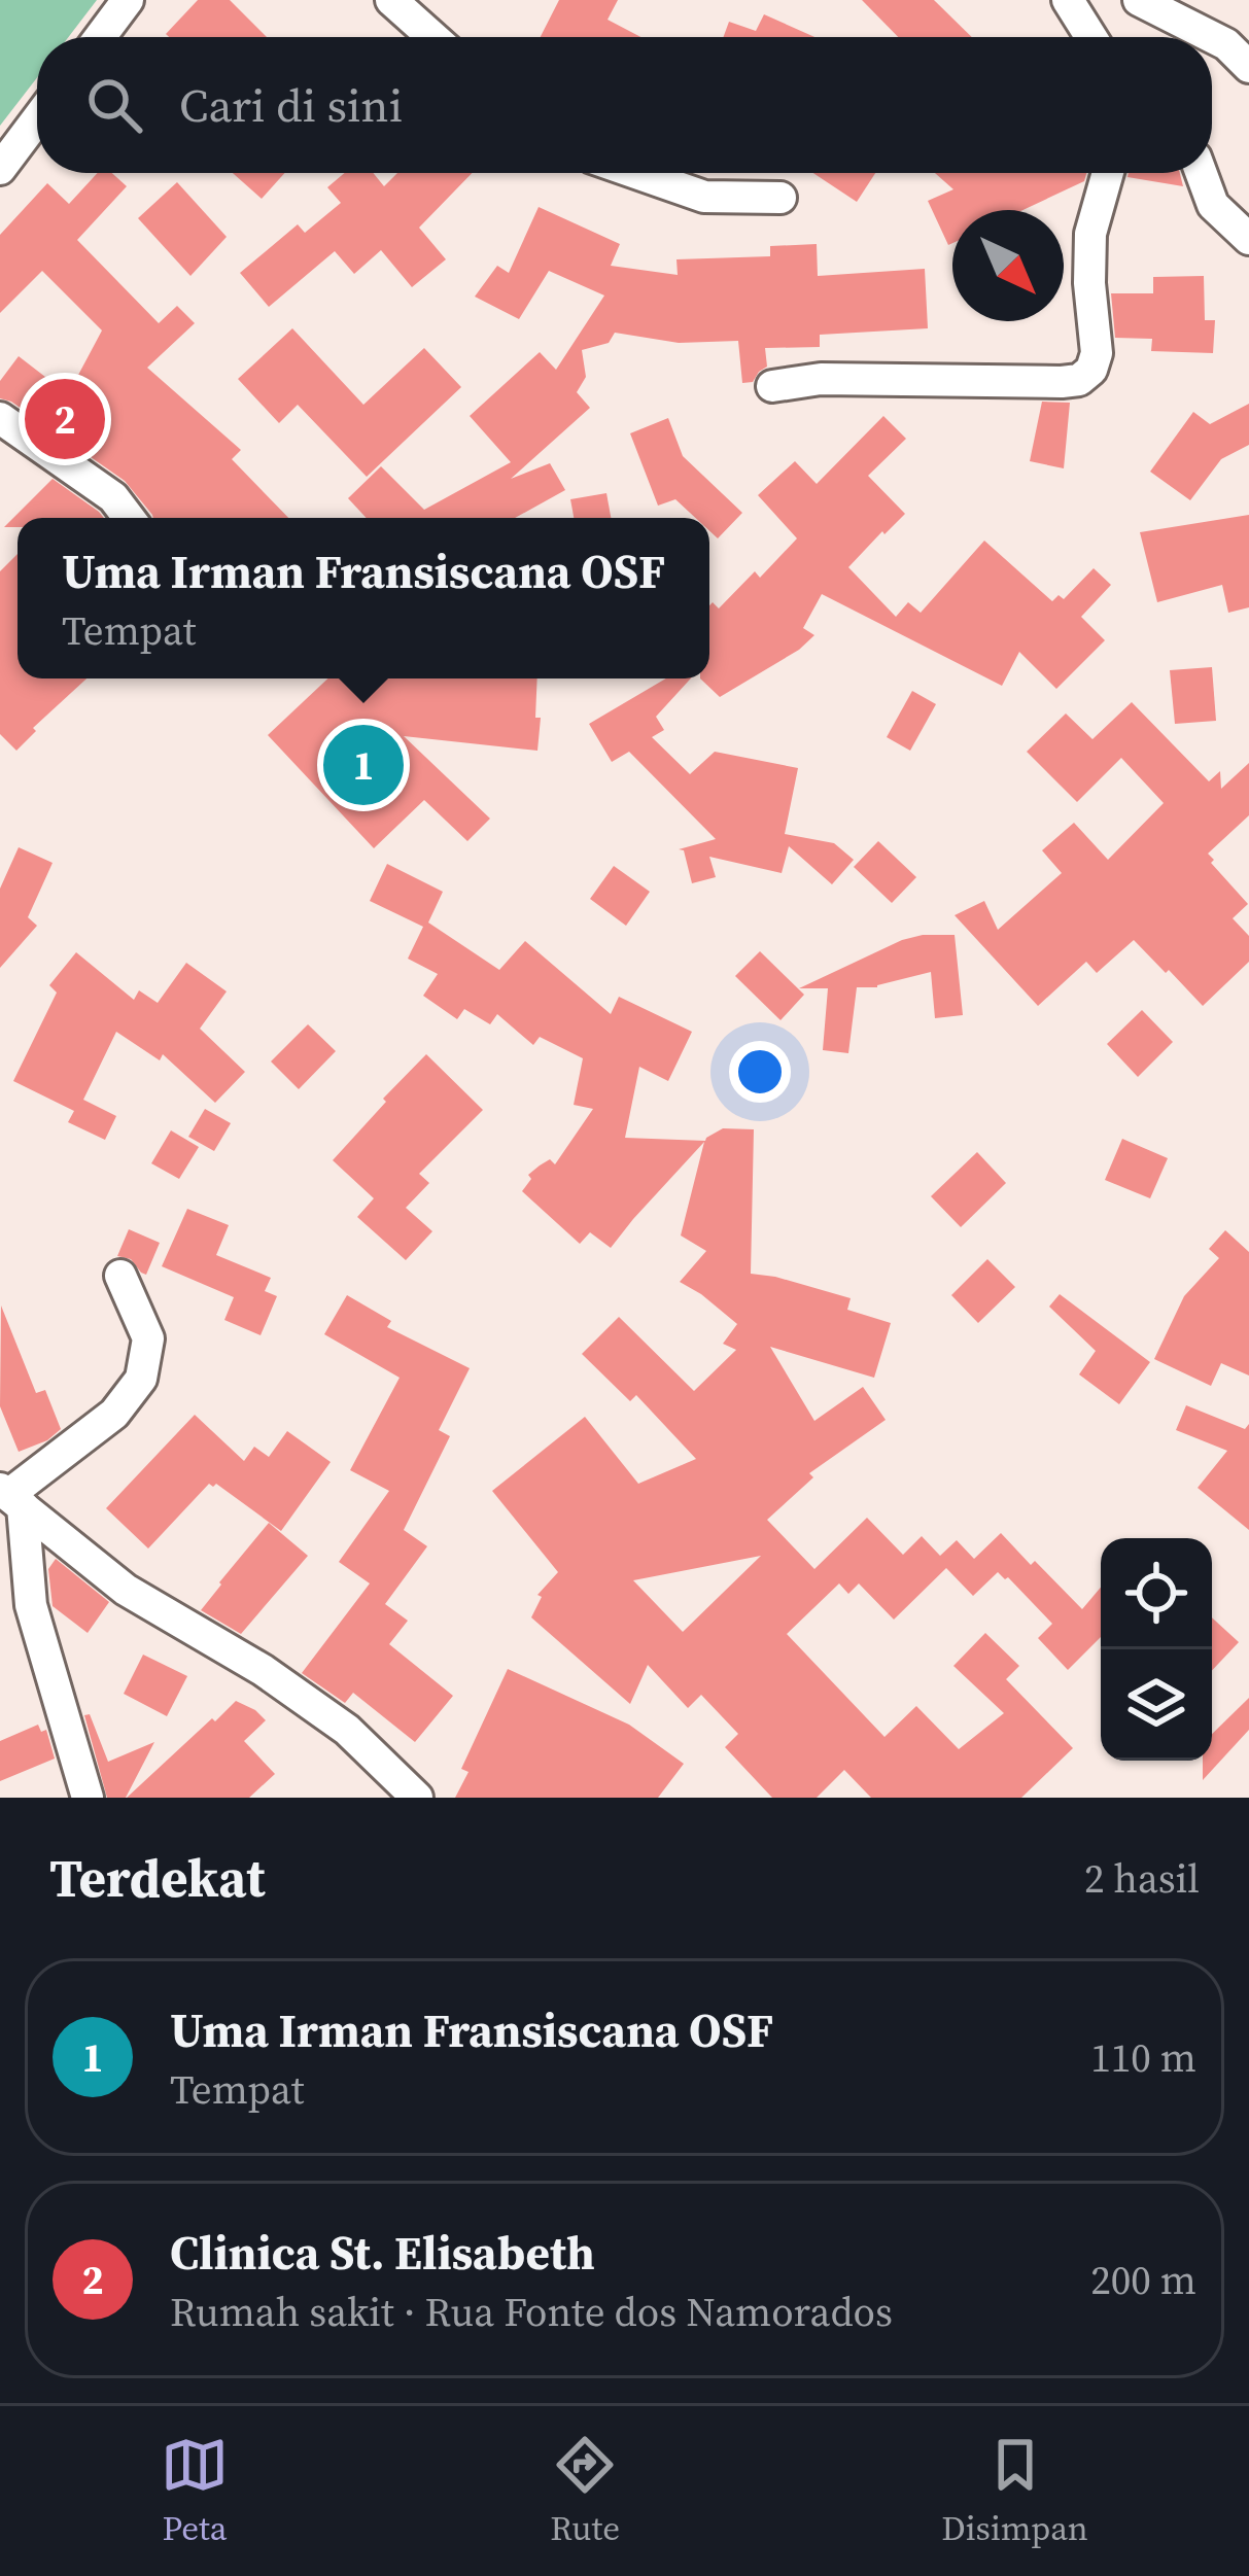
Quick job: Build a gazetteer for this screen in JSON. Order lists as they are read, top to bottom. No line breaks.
{"north":"bottom right","page":{"search":"Cari di sini","pins":["2","1"],"popup":["Uma Irman Fransiscana OSF","Tempat"],"heading":["Terdekat","2 hasil"],"list":[{"mark":"1","name":"Uma Irman Fransiscana OSF","note":"Tempat","value":"110 m"},{"mark":"2","name":"Clinica St. Elisabeth","note":"Rumah sakit · Rua Fonte dos Namorados","value":"200 m"}],"nav":["Peta","Rute","Disimpan"]}}
